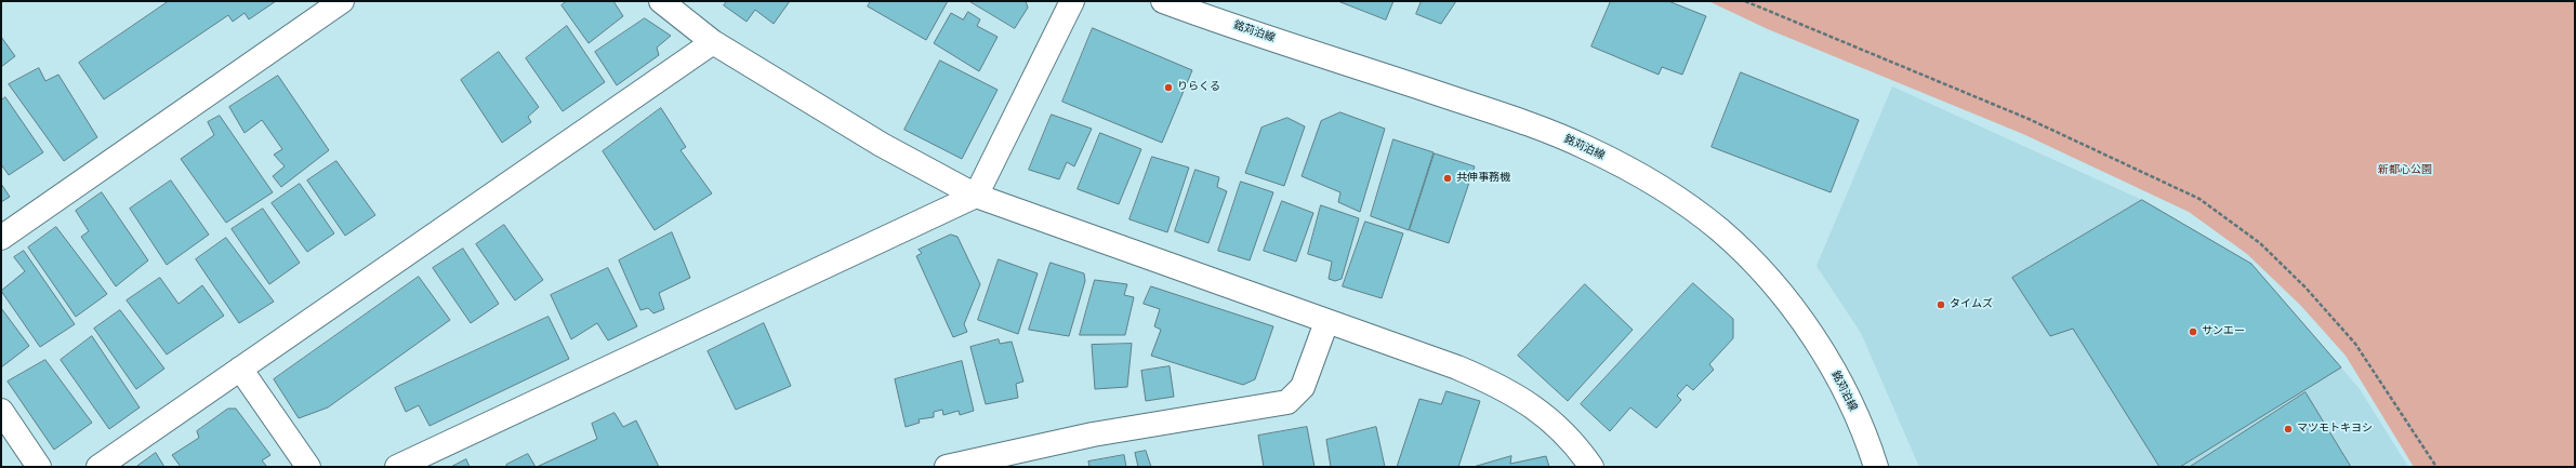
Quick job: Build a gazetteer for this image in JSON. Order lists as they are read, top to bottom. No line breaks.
{"streets":{"street":["銘苅泊線"]},"parks":["新都心公園"],"places":["りらくる","共伸事務機","タイムズ","サンエー","マツモトキヨシ"]}
